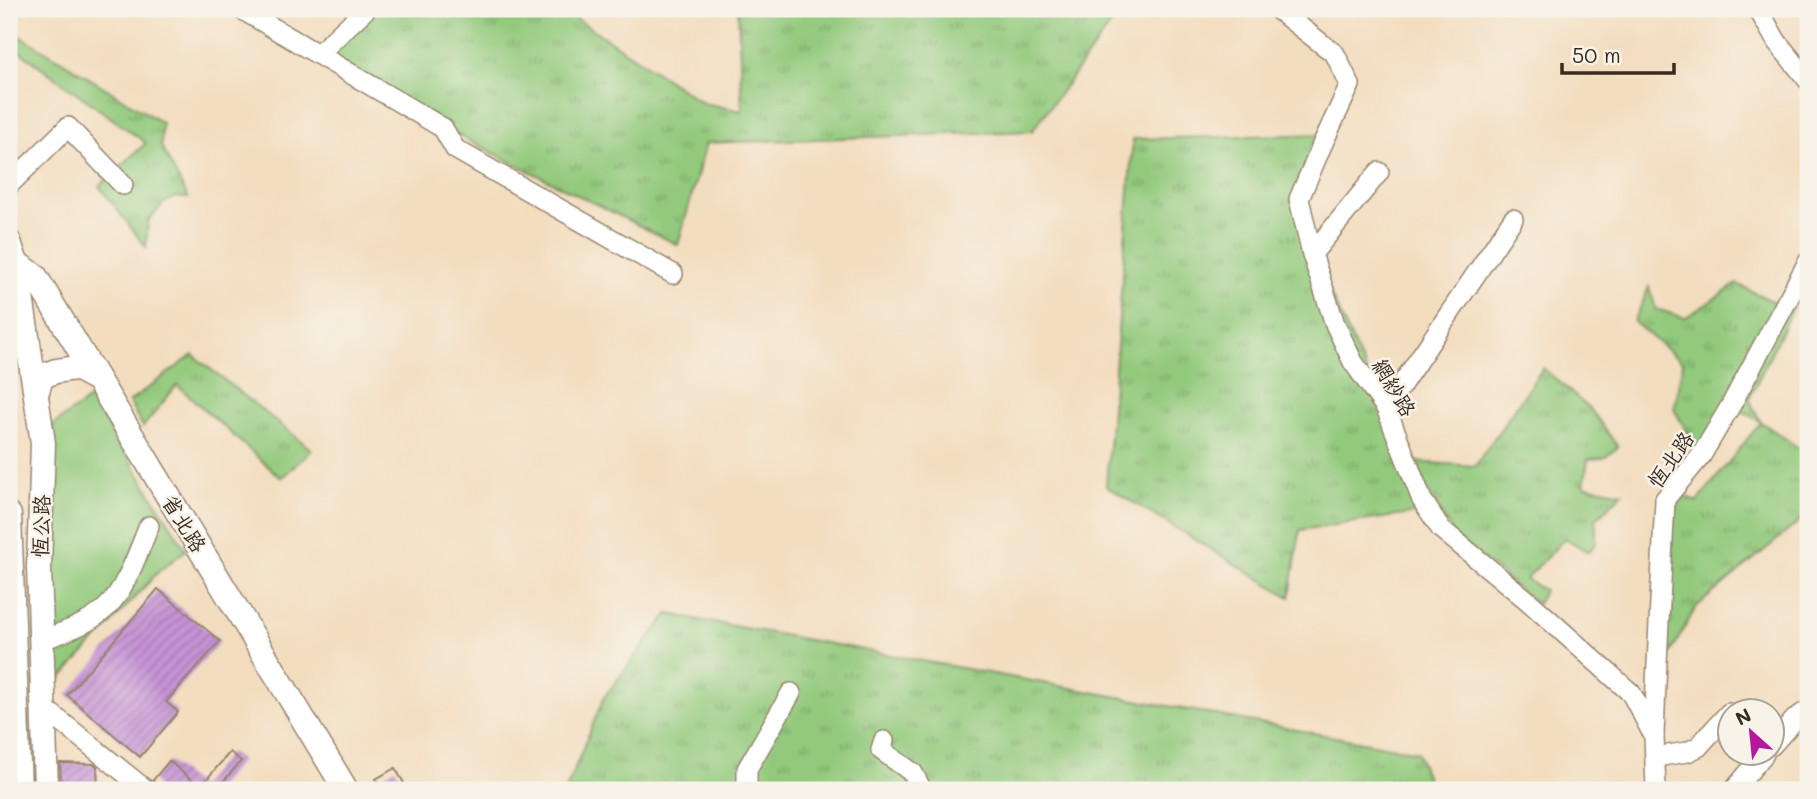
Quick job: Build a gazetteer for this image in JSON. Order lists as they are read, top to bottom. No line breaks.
{"streets":{"main road":["省北路","恆公路"],"street":["網紗路","恆北路"]},"crossings":[["網紗路","恆北路"],["省北路","恆公路"]],"scale_bar":"50 m","north":"top left"}
